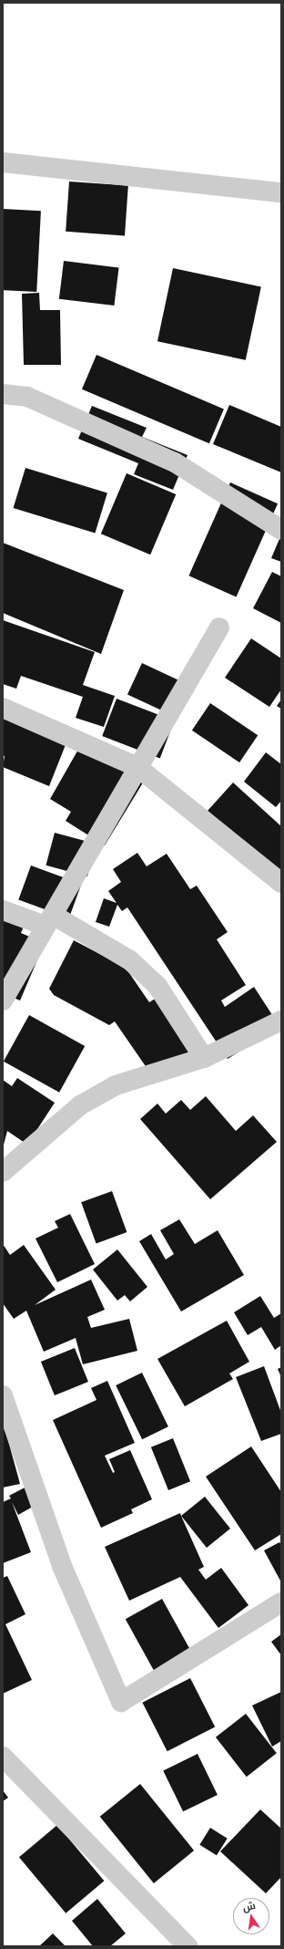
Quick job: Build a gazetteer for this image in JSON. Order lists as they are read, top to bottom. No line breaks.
{"north":"top"}
